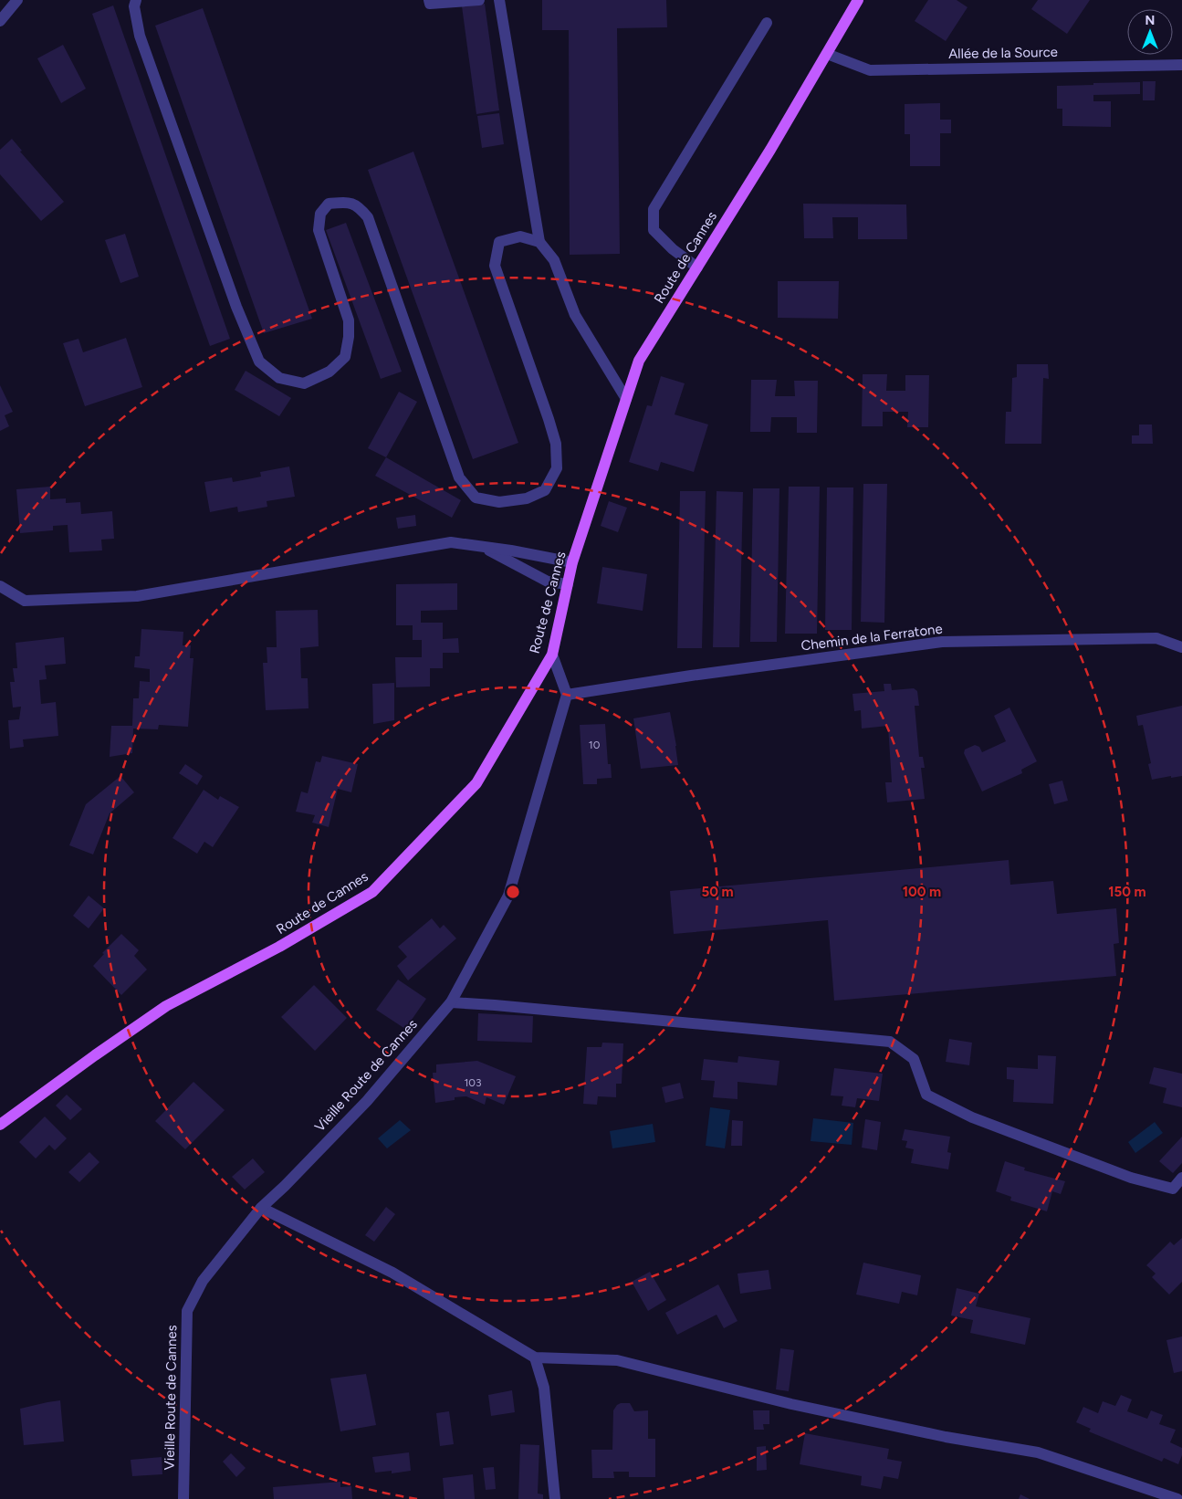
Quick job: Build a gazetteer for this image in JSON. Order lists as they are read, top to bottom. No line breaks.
{"streets":{"main road":["Route de Cannes"],"street":["Allée de la Source","Chemin de la Ferratone","Vieille Route de Cannes"]},"crossings":[["Allée de la Source","Route de Cannes"],["Chemin de la Ferratone","Vieille Route de Cannes"]],"house_numbers":["10","103"],"north":"top","rings":["50 m","100 m","150 m"]}
